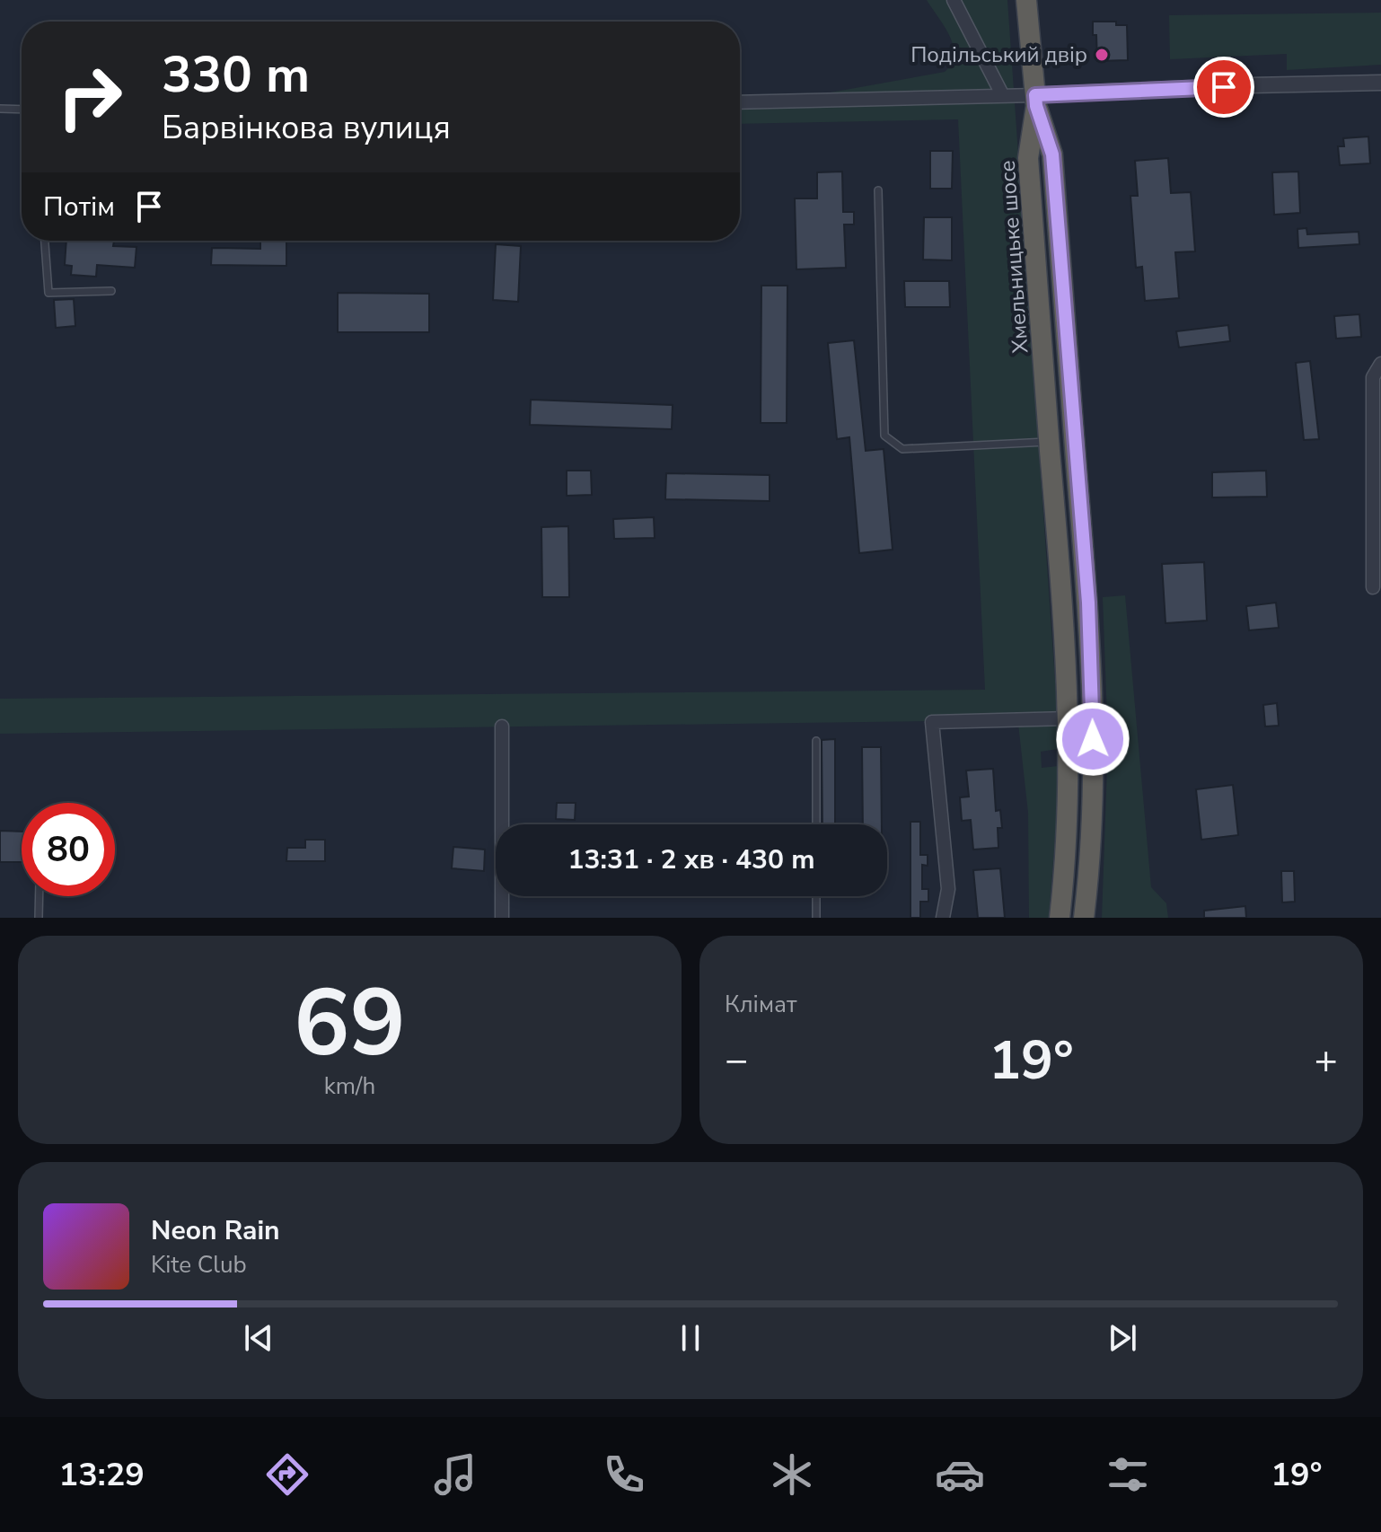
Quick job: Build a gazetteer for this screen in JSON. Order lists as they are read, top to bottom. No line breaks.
{"streets":{"highway":["Хмельницьке шосе"]},"places":["Подільський двір"],"page":{"turn":["330 m","Барвінкова вулиця"],"then":"Потім","limit":"80","trip":"13:31 · 2 хв · 430 m","tile":[["69","km/h"],"Клімат"],"heat":["−","19°","+"],"song":["Neon Rain","Kite Club"],"tabs":["13:29","19°"]}}
